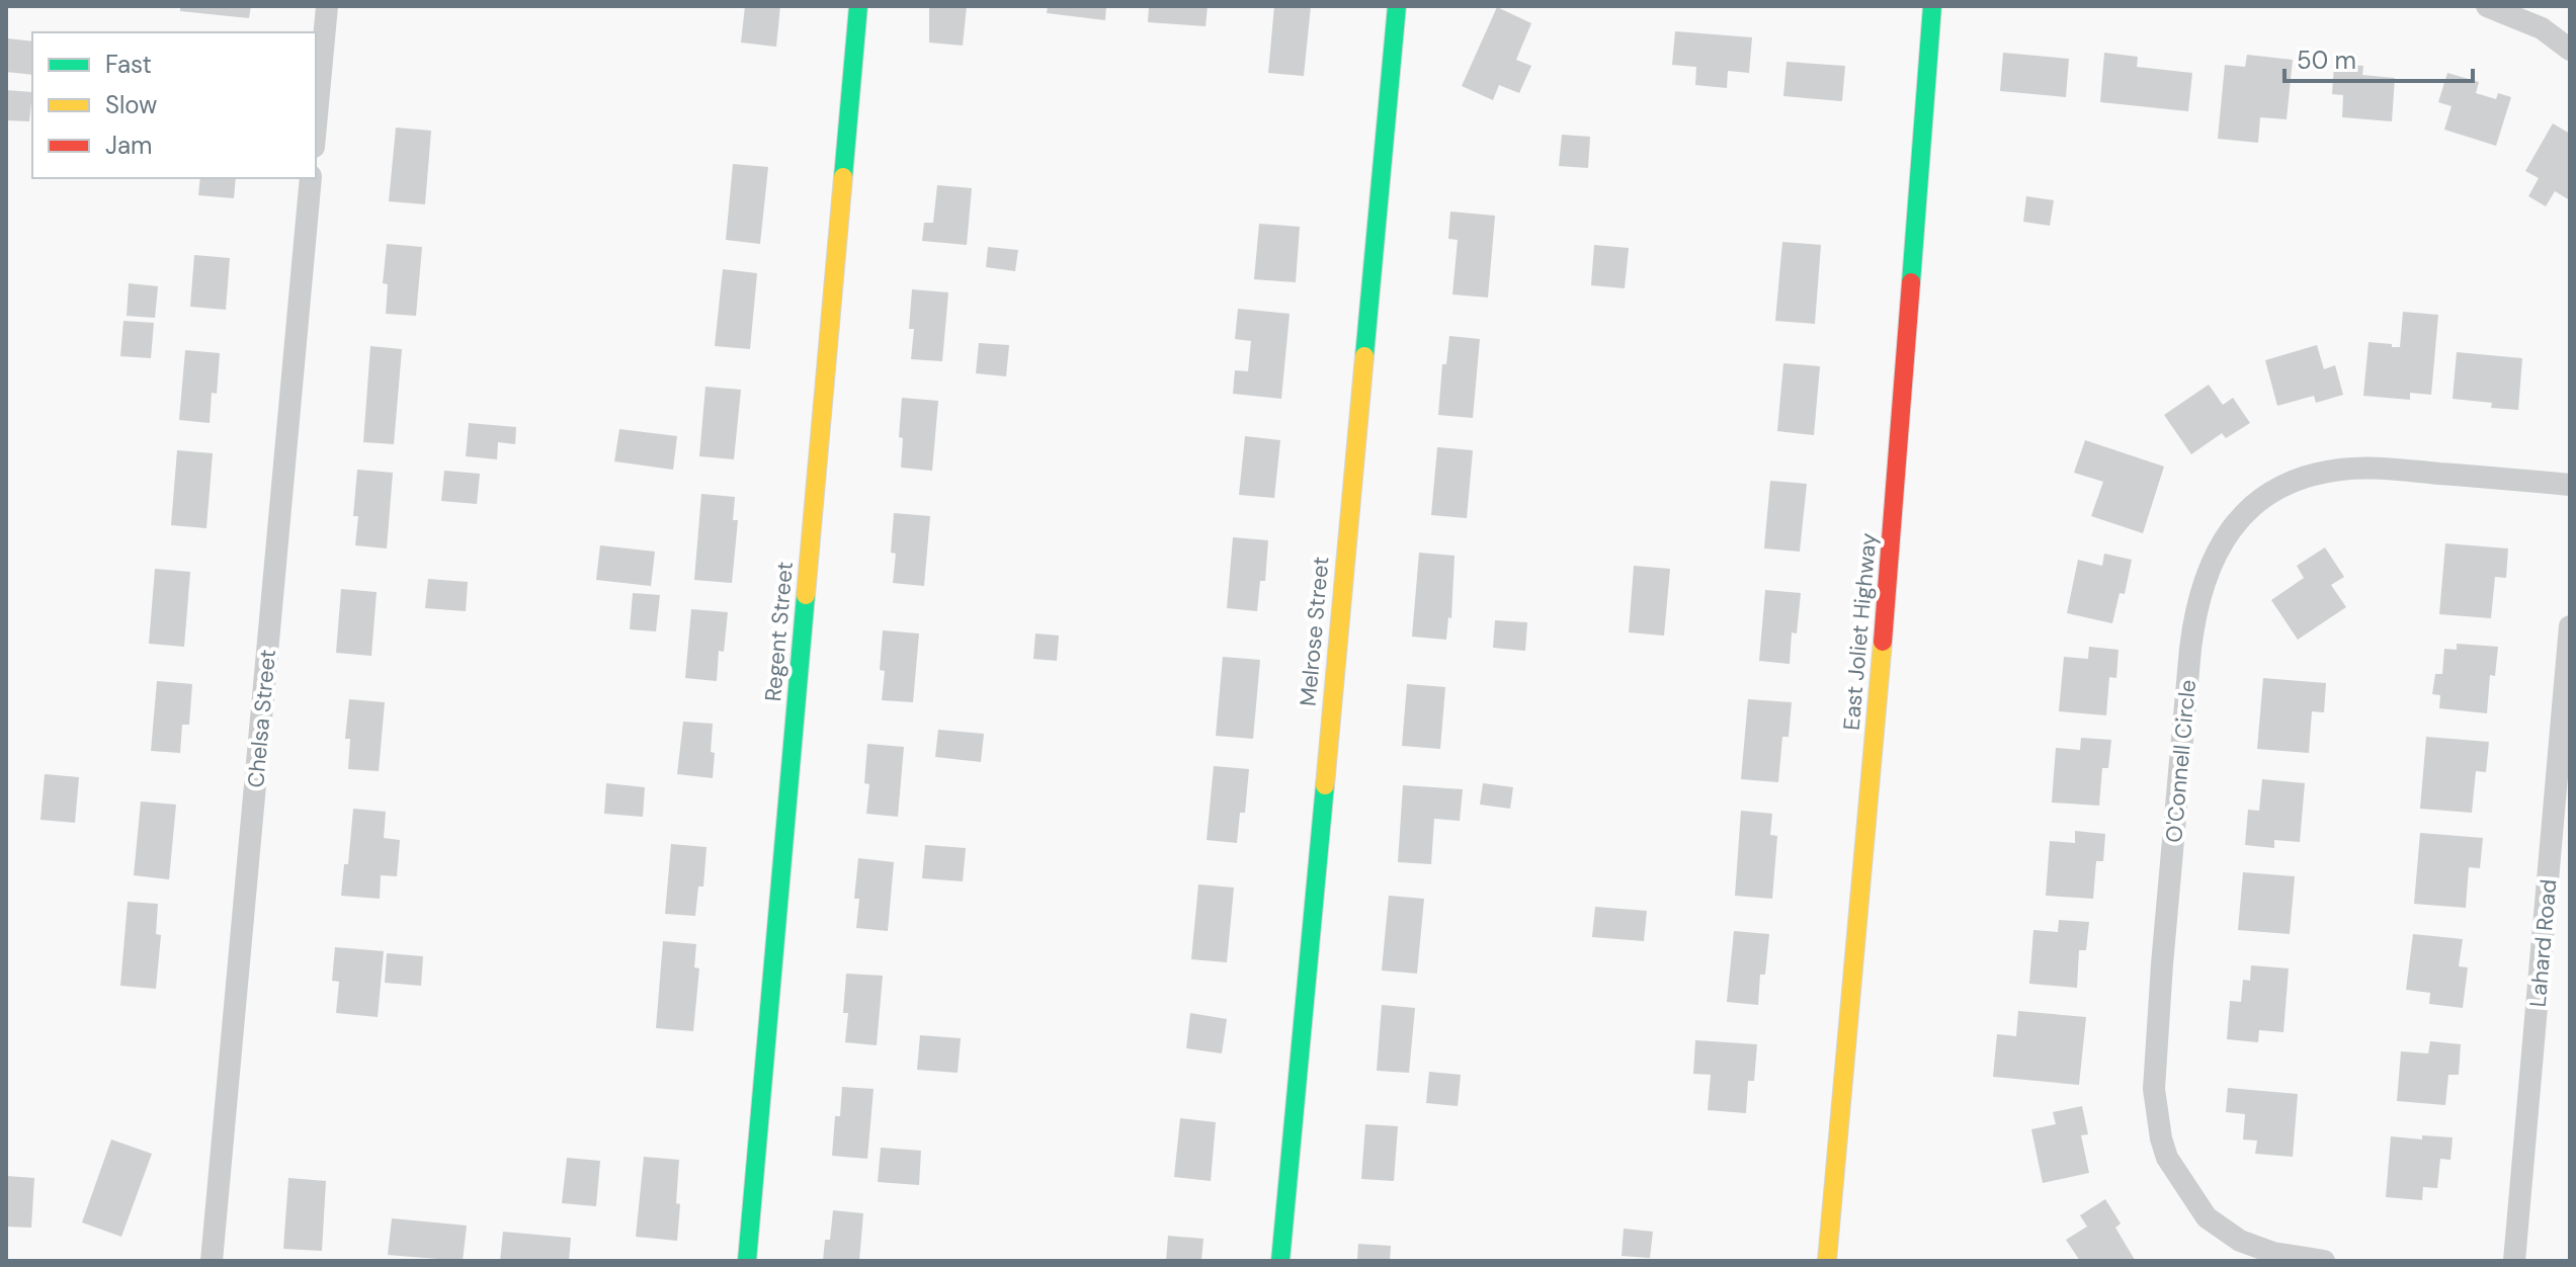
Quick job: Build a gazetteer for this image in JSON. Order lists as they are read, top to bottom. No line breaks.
{"streets":{"street":["Regent Street","Melrose Street","East Joliet Highway","Chelsa Street","O'Connell Circle","Lahard Road"]},"legend":["Fast","Slow","Jam"],"scale_bar":"50 m"}
